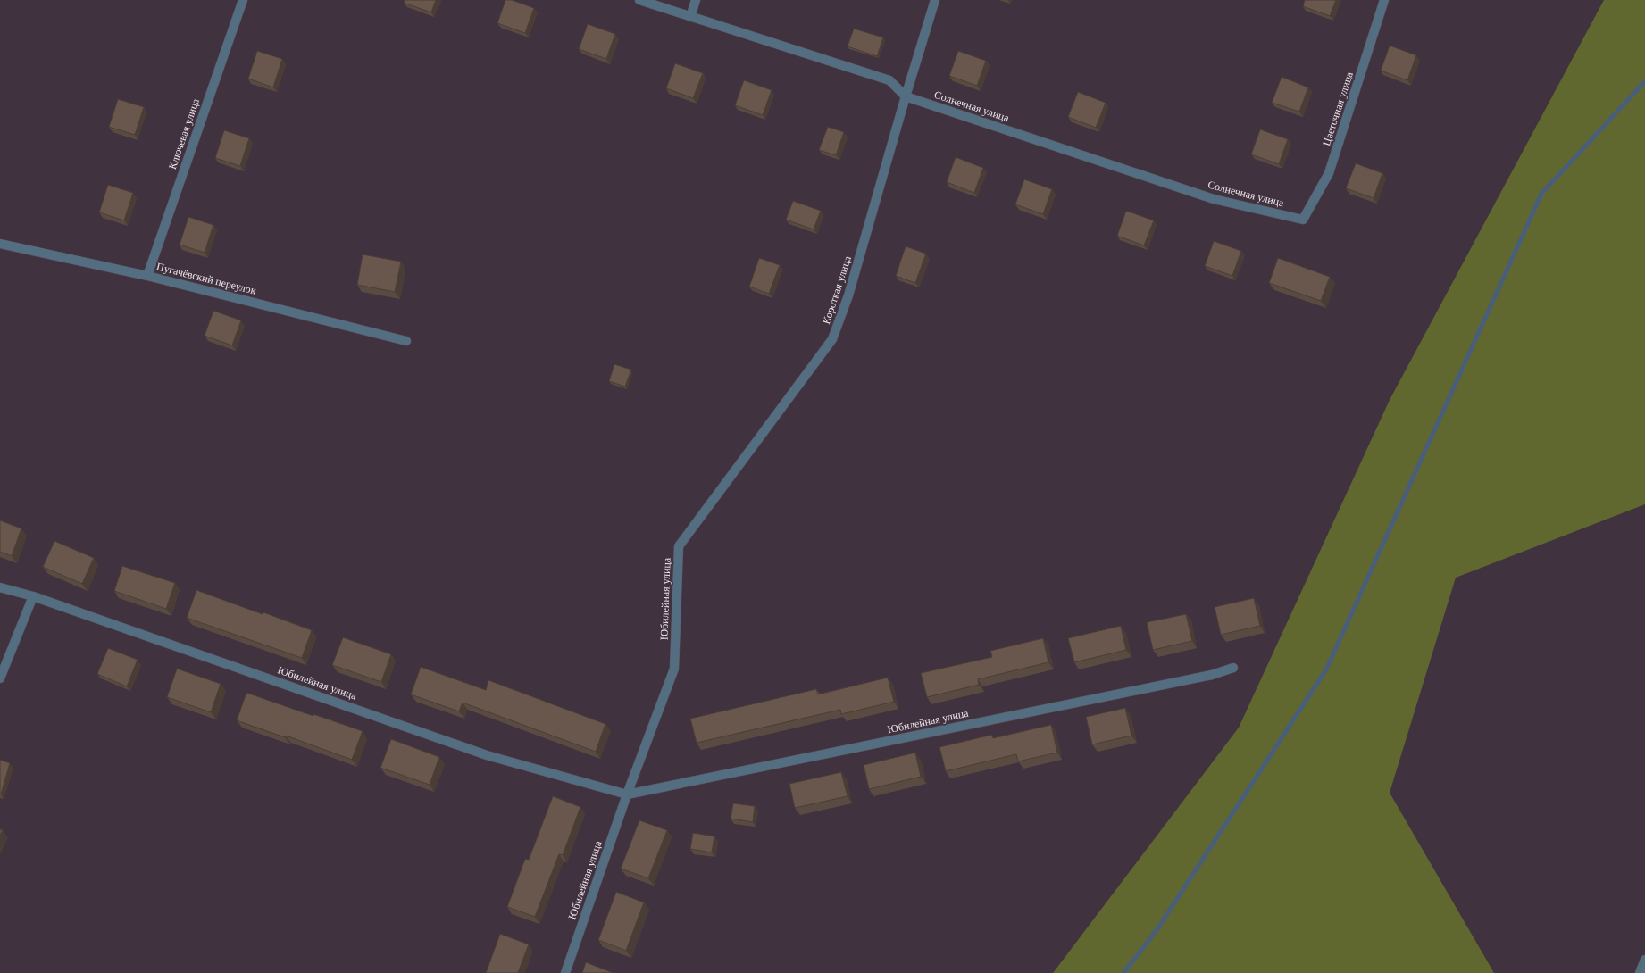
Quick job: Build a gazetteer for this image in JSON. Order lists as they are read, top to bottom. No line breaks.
{"streets":{"street":["Солнечная улица","Цветочная улица","Ключевая улица","Пугачёвский переулок","Короткая улица","Юбилейная улица"]},"crossings":[["Солнечная улица","Цветочная улица"],["Солнечная улица","Короткая улица"],["Ключевая улица","Пугачёвский переулок"],["Короткая улица","Юбилейная улица"]]}
